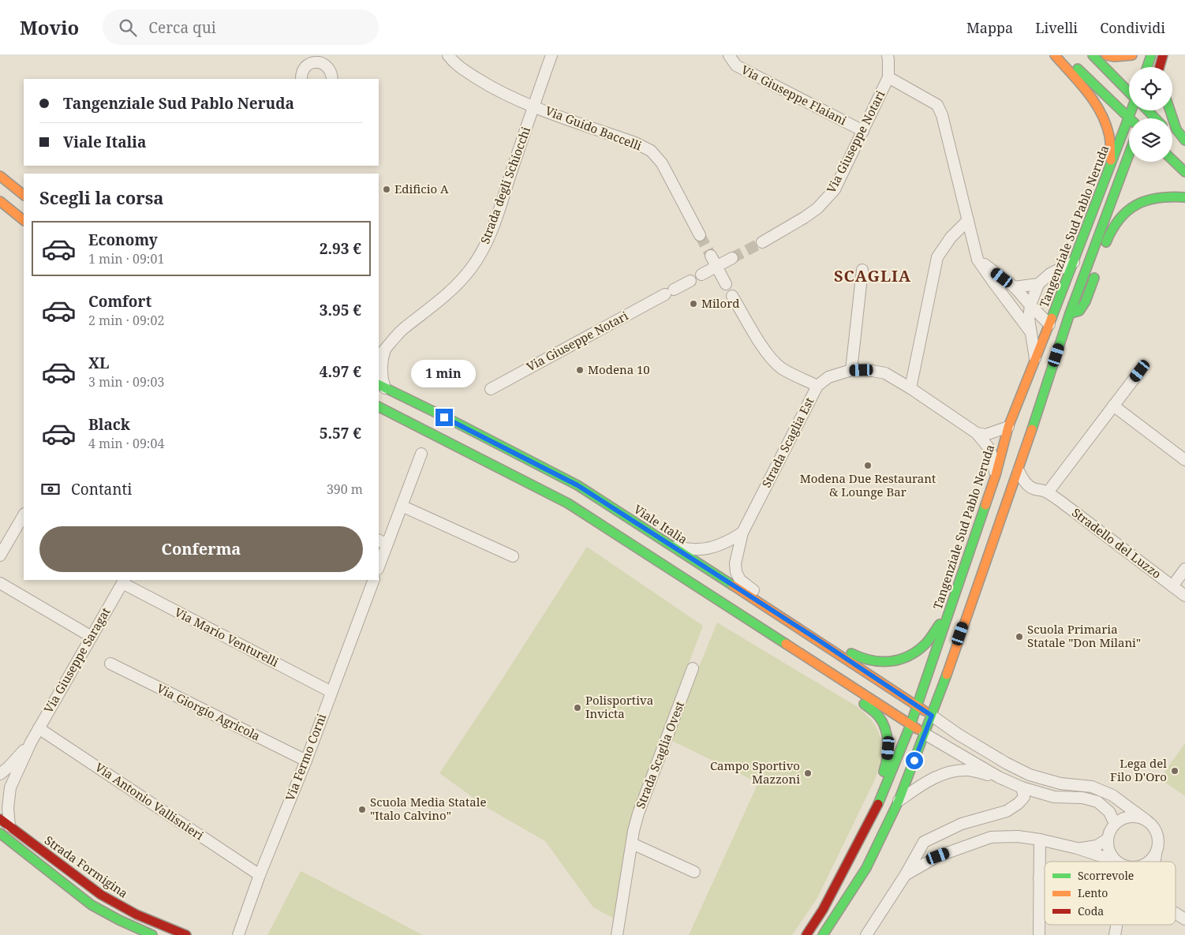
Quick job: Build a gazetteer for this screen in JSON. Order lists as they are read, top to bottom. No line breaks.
{"streets":{"main road":["Tangenziale Sud Pablo Neruda","Viale Italia","Strada Formigina"],"street":["Via Giuseppe Flaiani","Via Guido Baccelli","Via Giuseppe Notari","Strada degli Schiocchi","Strada Scaglia Est","Stradello del Luzzo","Via Mario Venturelli","Via Giuseppe Saragat","Via Giorgio Agricola","Strada Scaglia Ovest","Via Fermo Corni","Via Antonio Vallisnieri"]},"crossings":[["Via Giuseppe Flaiani","Via Giuseppe Notari"],["Via Guido Baccelli","Strada degli Schiocchi"],["Strada degli Schiocchi","Viale Italia"],["Tangenziale Sud Pablo Neruda","Strada Scaglia Est"],["Tangenziale Sud Pablo Neruda","Viale Italia"],["Tangenziale Sud Pablo Neruda","Stradello del Luzzo"],["Strada Scaglia Est","Viale Italia"],["Via Mario Venturelli","Via Giuseppe Saragat"],["Via Mario Venturelli","Via Fermo Corni"],["Via Giuseppe Saragat","Via Antonio Vallisnieri"],["Via Giuseppe Saragat","Strada Formigina"],["Via Giorgio Agricola","Via Fermo Corni"],["Via Fermo Corni","Via Antonio Vallisnieri"]],"districts":["SCAGLIA"],"places":["Edificio A","Milord","Modena 10","Modena Due Restaurant & Lounge Bar","Scuola Primaria Statale \"Don Milani\"","Polisportiva Invicta","Lega del Filo D'Oro","Campo Sportivo Mazzoni","Scuola Media Statale \"Italo Calvino\""],"legend":["Scorrevole","Lento","Coda"],"page":{"header":"Movio","search":"Cerca qui","nav":["Mappa","Livelli","Condividi"],"banner":["Tangenziale Sud Pablo Neruda","Viale Italia"],"heading":"Scegli la corsa","list":[{"name":"Economy","note":"1 min · 09:01","value":"2.93 €"},{"name":"Comfort","note":"2 min · 09:02","value":"3.95 €"},{"name":"XL","note":"3 min · 09:03","value":"4.97 €"},{"name":"Black","note":"4 min · 09:04","value":"5.57 €"}],"bubble":"1 min","pay":["Contanti","390 m"],"buttons":"Conferma"}}
